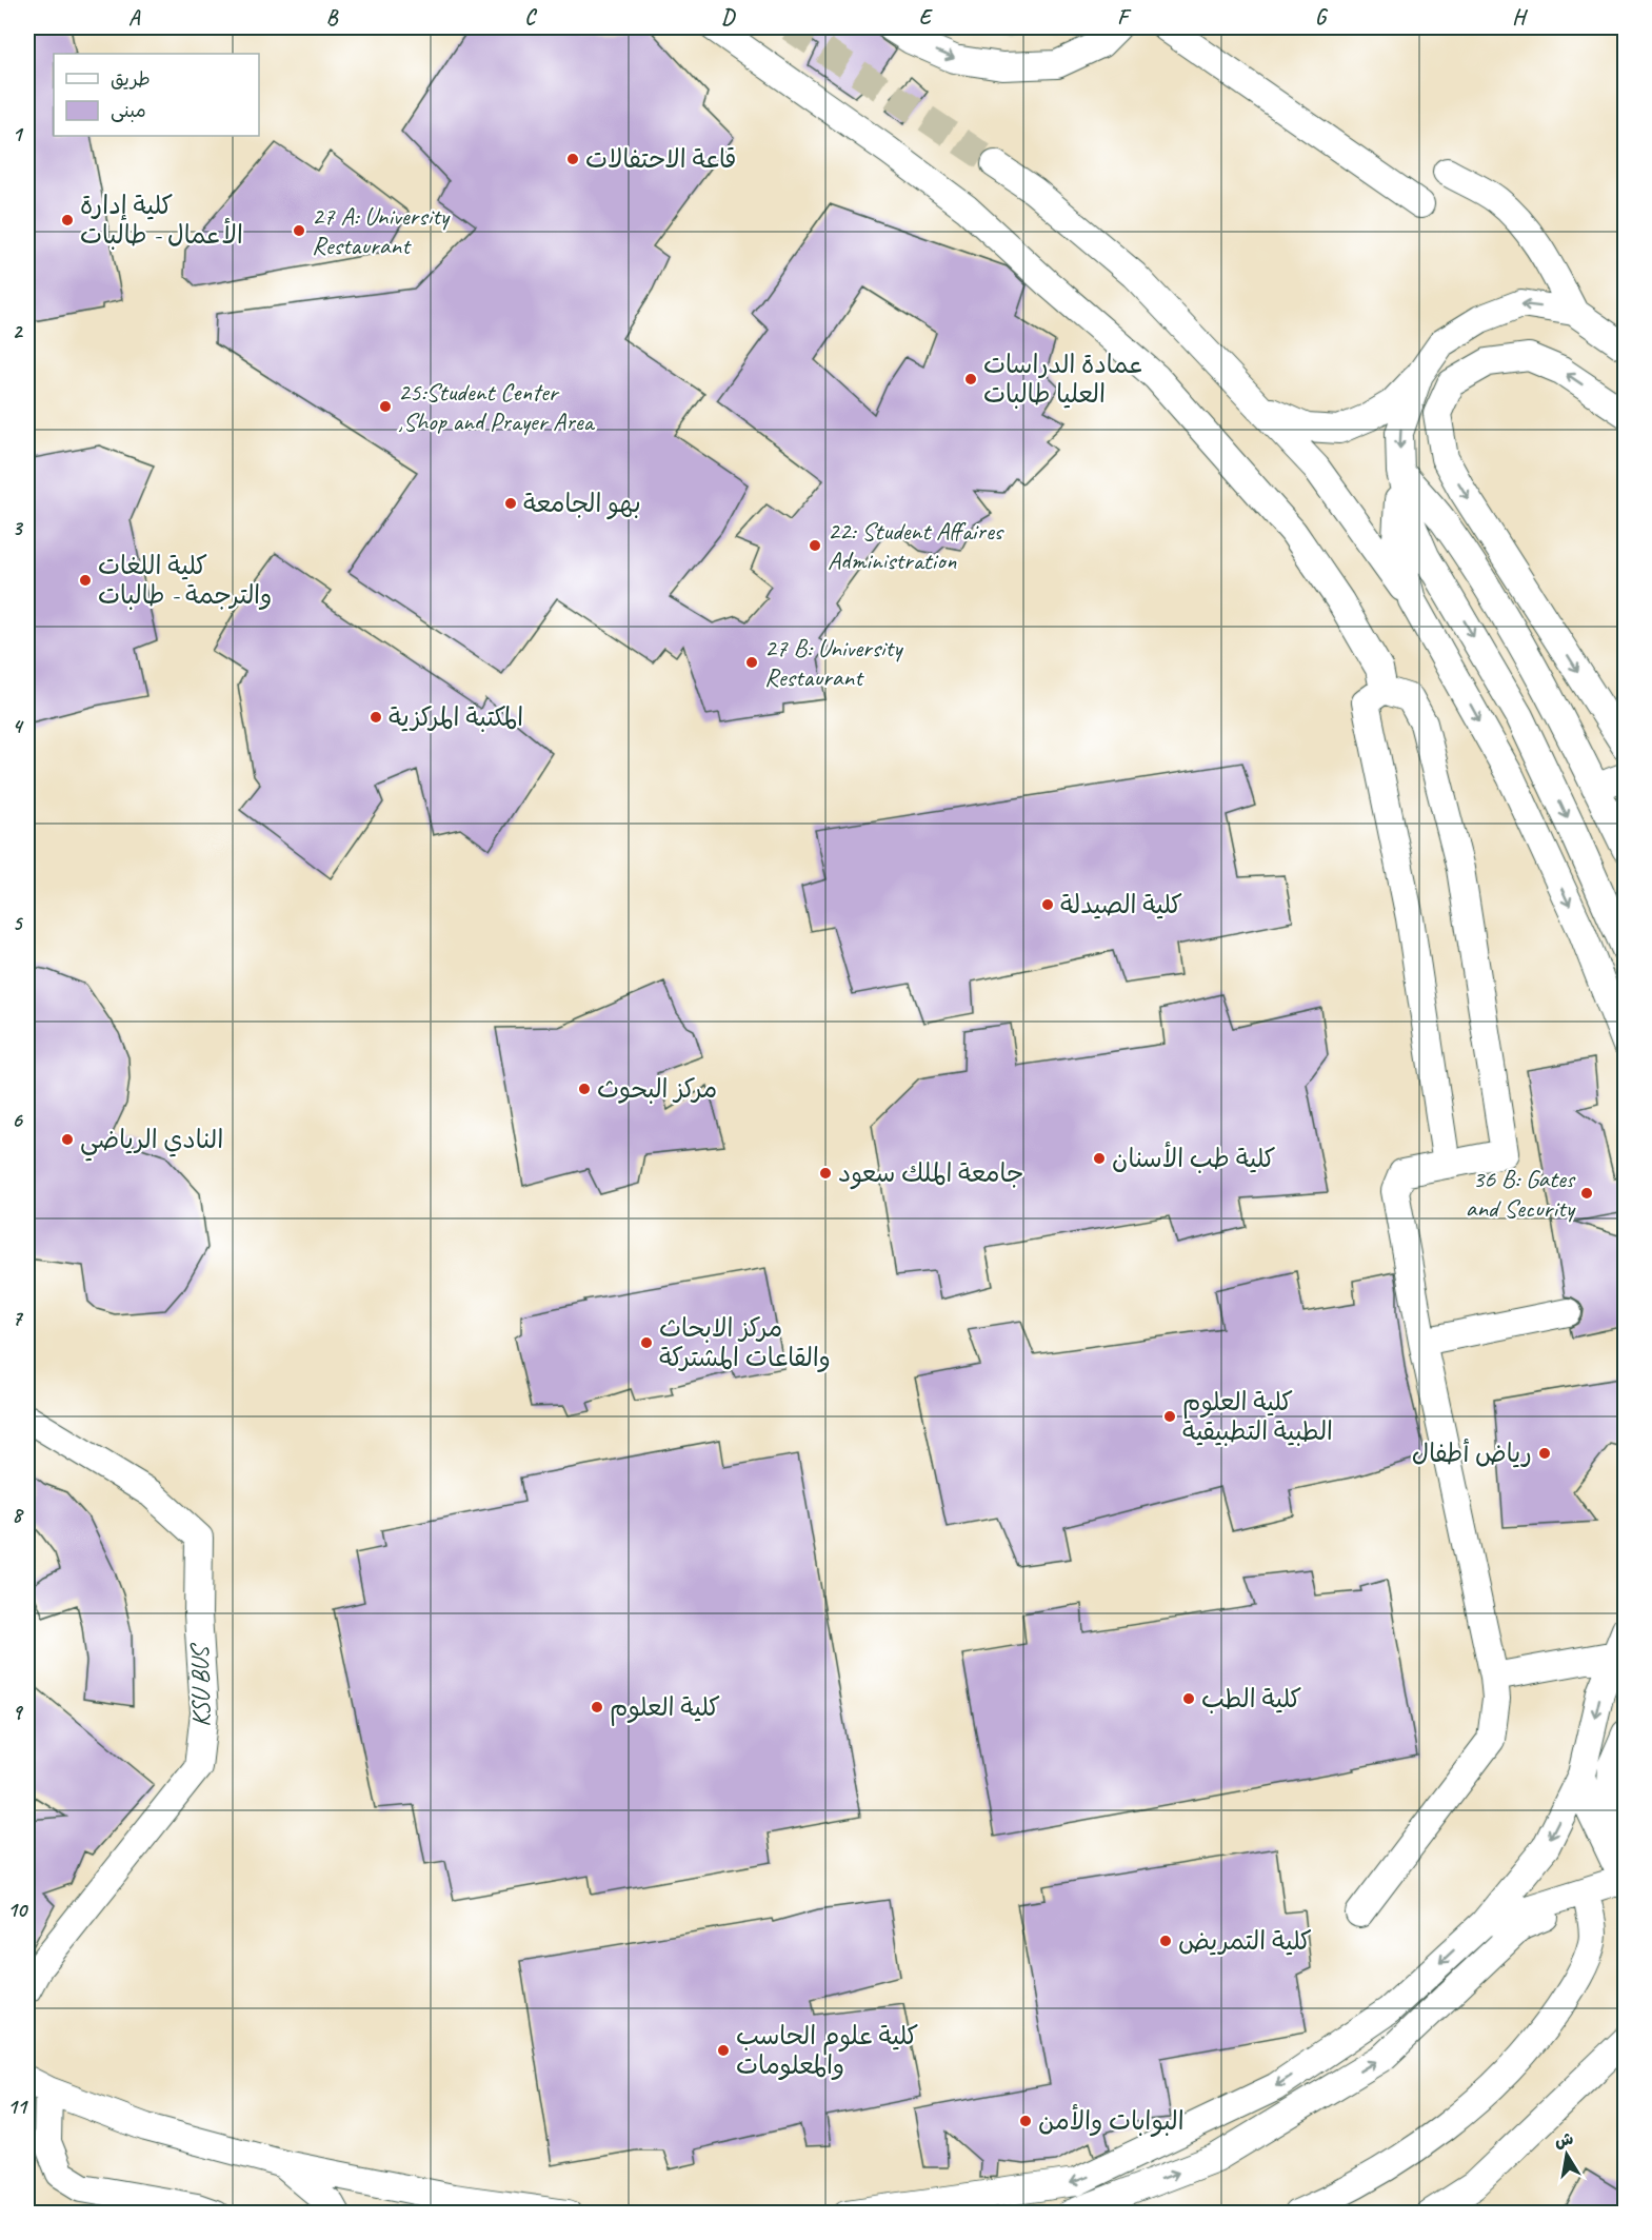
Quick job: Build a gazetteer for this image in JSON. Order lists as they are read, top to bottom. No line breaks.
{"streets":{"lane":["KSU BUS"]},"places":["قاعة الاحتفالات","كلية إدارة الأعمال - طالبات","27 A: University Restaurant","عمادة الدراسات العليا طالبات","25:Student Center ,Shop and Prayer Area","بهو الجامعة","22: Student Affaires Administration","كلية اللغات والترجمة - طالبات","27 B: University Restaurant","المكتبة المركزية","كلية الصيدلة","مركز البحوث","النادي الرياضي","كلية طب الأسنان","جامعة الملك سعود","36 B: Gates and Security","مركز الابحاث والقاعات المشتركة","كلية العلوم الطبية التطبيقية","رياض أطفال","كلية الطب","كلية العلوم","كلية التمريض","كلية علوم الحاسب والمعلومات","البوابات والأمن"],"legend":["طريق","مبنى"],"north":"top","grid":{"columns":["A","B","C","D","E","F","G","H"],"rows":["1","2","3","4","5","6","7","8","9","10","11"]}}
